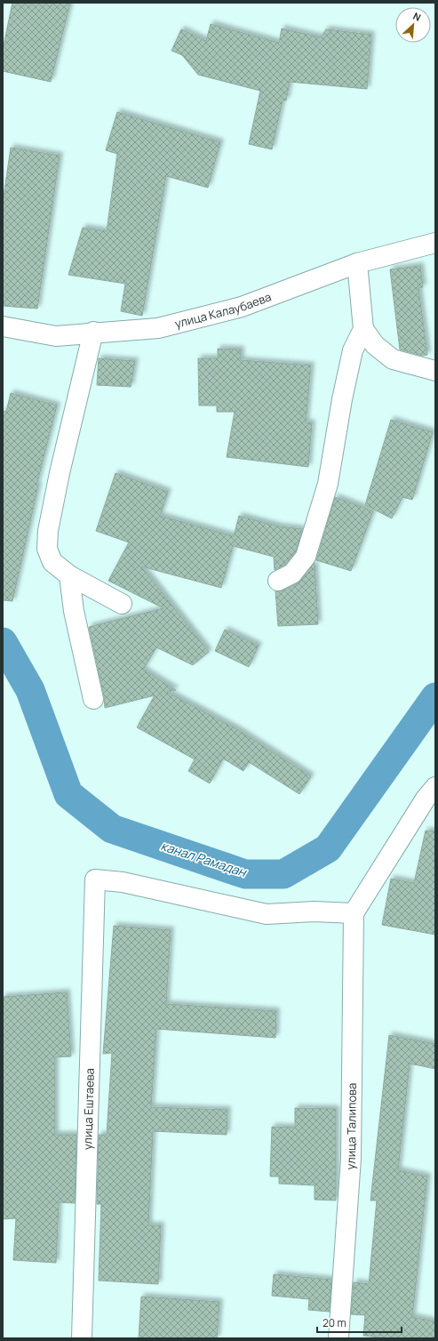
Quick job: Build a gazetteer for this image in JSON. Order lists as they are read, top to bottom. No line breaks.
{"streets":{"street":["улица Калаубаева","улица Ештаева","улица Талипова"]},"crossings":[["улица Ештаева","улица Талипова"]],"water":["канал Рамадан"],"scale_bar":"20 m","north":"top right"}
